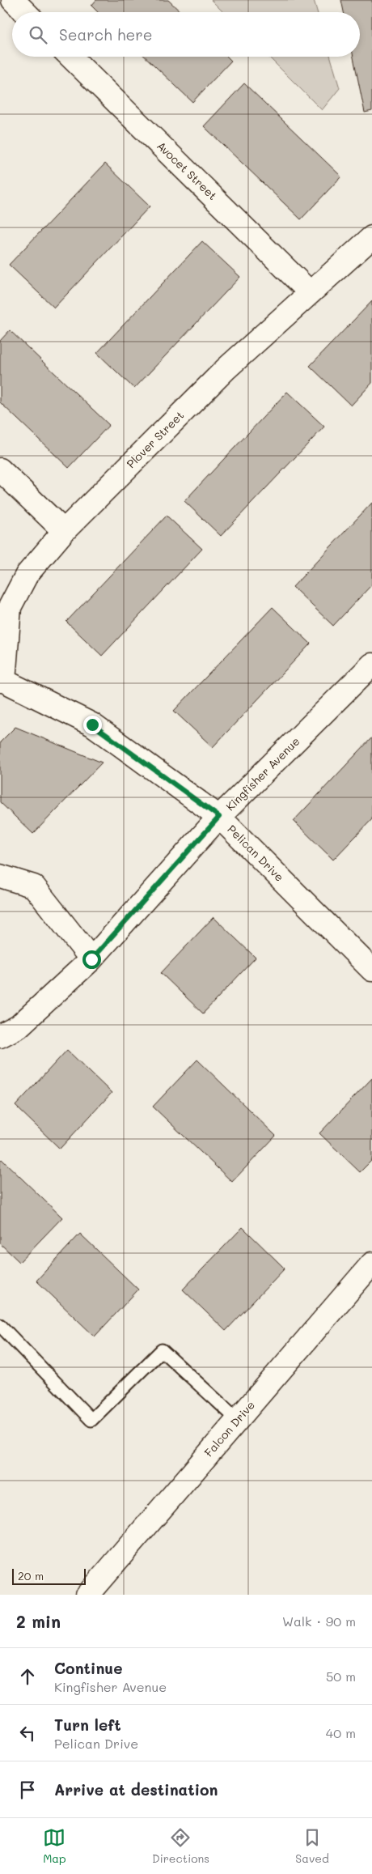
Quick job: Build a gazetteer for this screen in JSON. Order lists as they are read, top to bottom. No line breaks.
{"streets":{"street":["Avocet Street","Plover Street","Kingfisher Avenue","Pelican Drive","Falcon Drive"]},"crossings":[["Avocet Street","Plover Street"],["Plover Street","Pelican Drive"],["Kingfisher Avenue","Pelican Drive"]],"scale_bar":"20 m","page":{"search":"Search here","scale":"20 m","heading":["2 min","Walk · 90 m"],"list":[["Continue","Kingfisher Avenue","50 m"],["Turn left","Pelican Drive","40 m"],"Arrive at destination"],"nav":["Map","Directions","Saved"]}}
